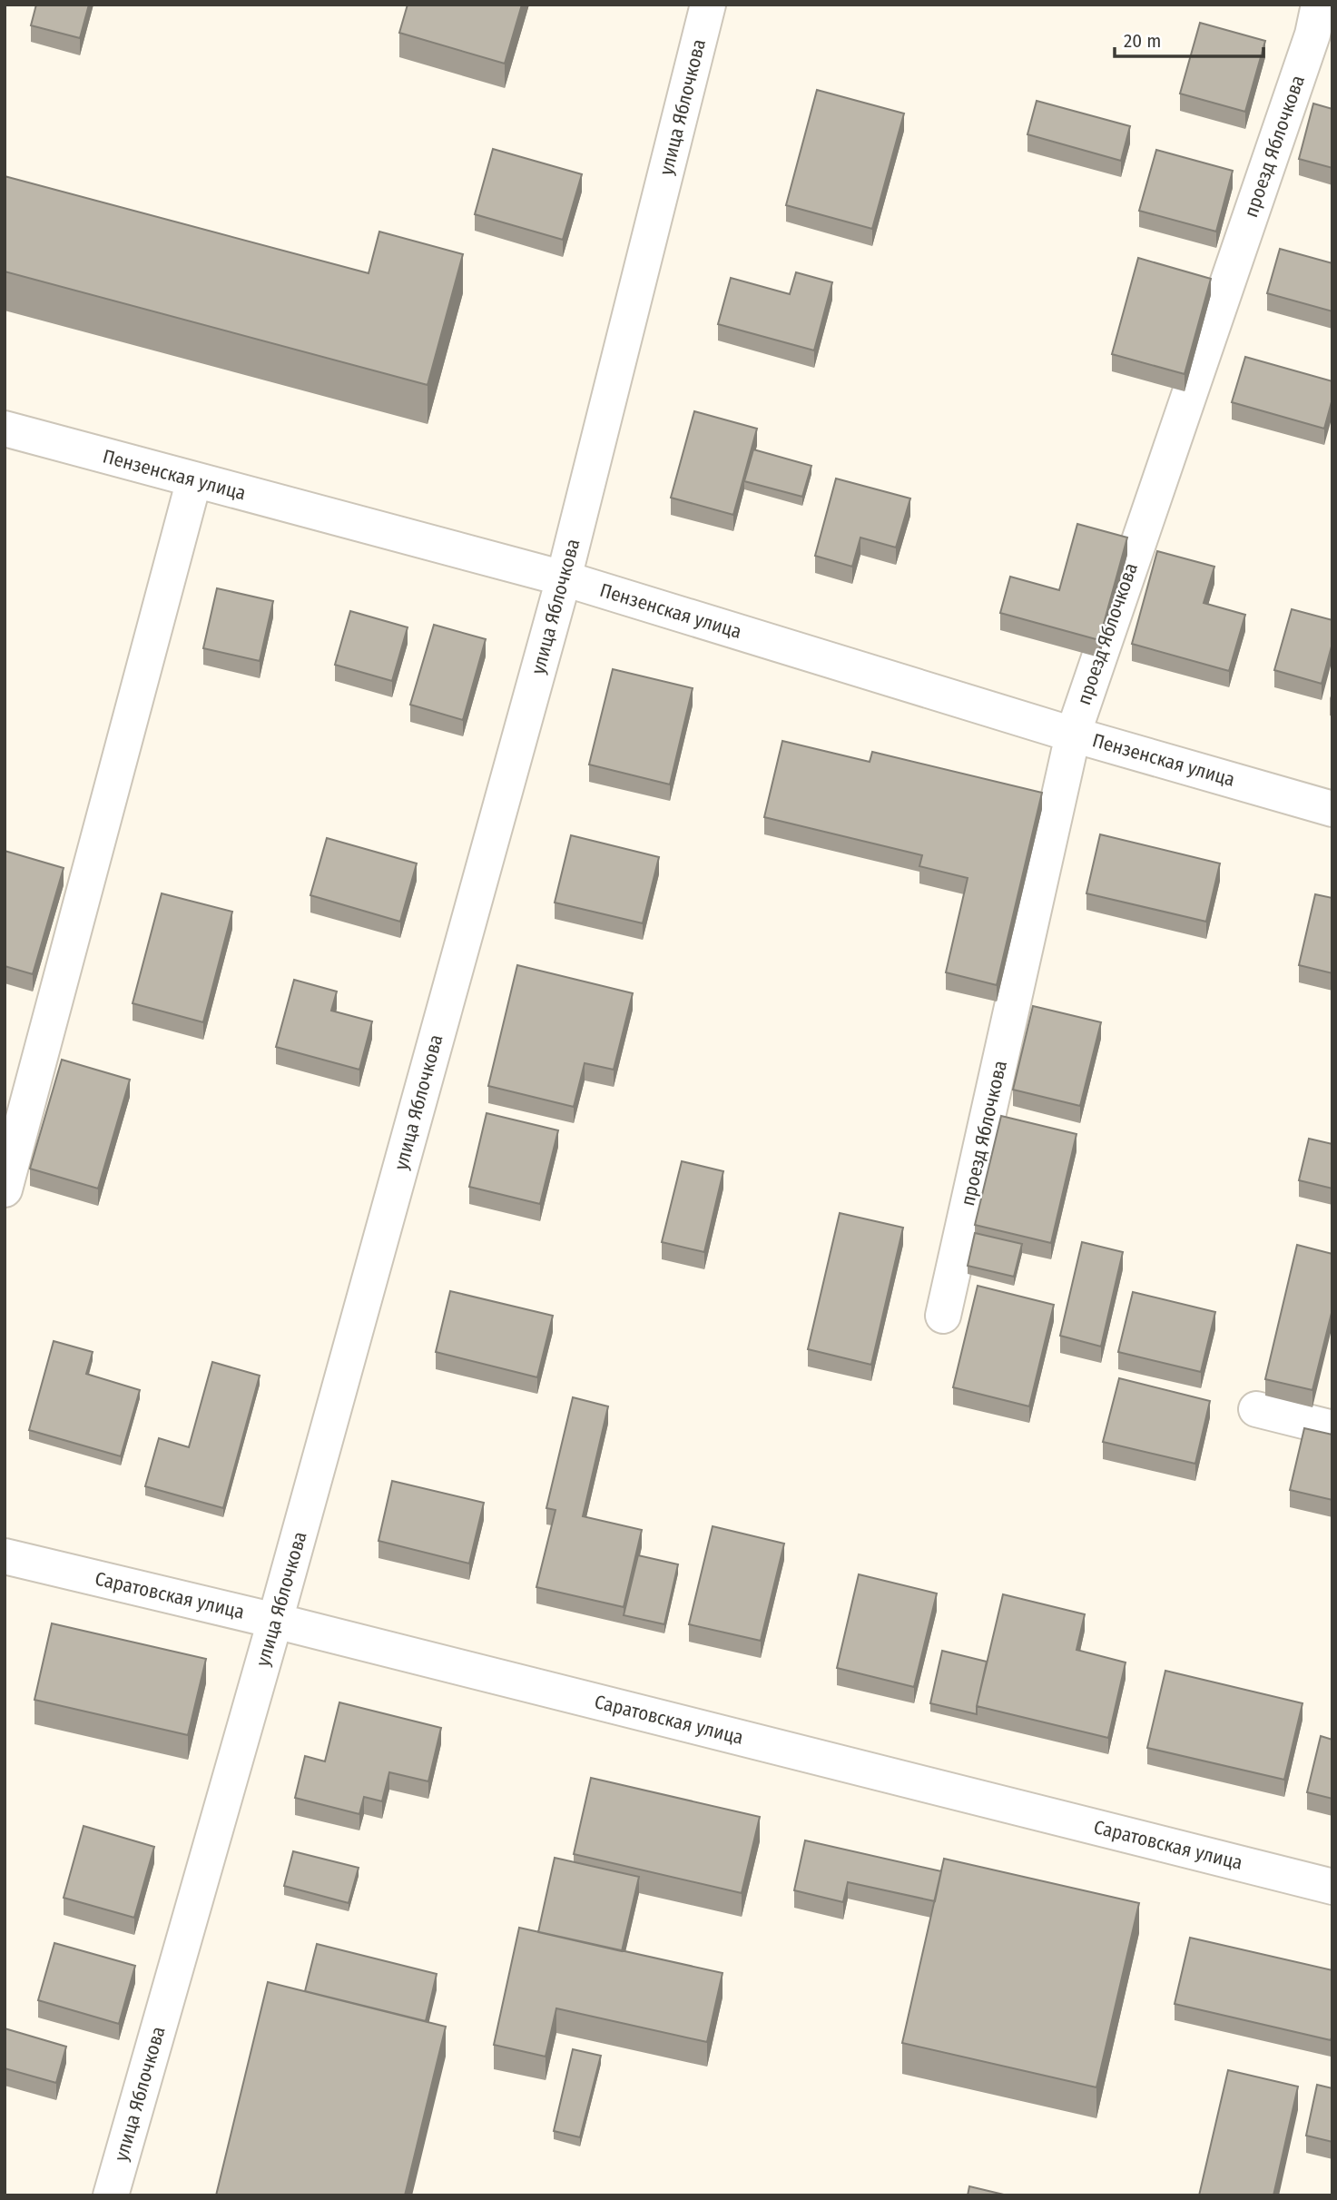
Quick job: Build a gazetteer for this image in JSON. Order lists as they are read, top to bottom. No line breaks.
{"streets":{"street":["улица Яблочкова","проезд Яблочкова","Пензенская улица","Саратовская улица"]},"crossings":[["улица Яблочкова","Пензенская улица"],["улица Яблочкова","Саратовская улица"],["проезд Яблочкова","Пензенская улица"]],"scale_bar":"20 m"}
